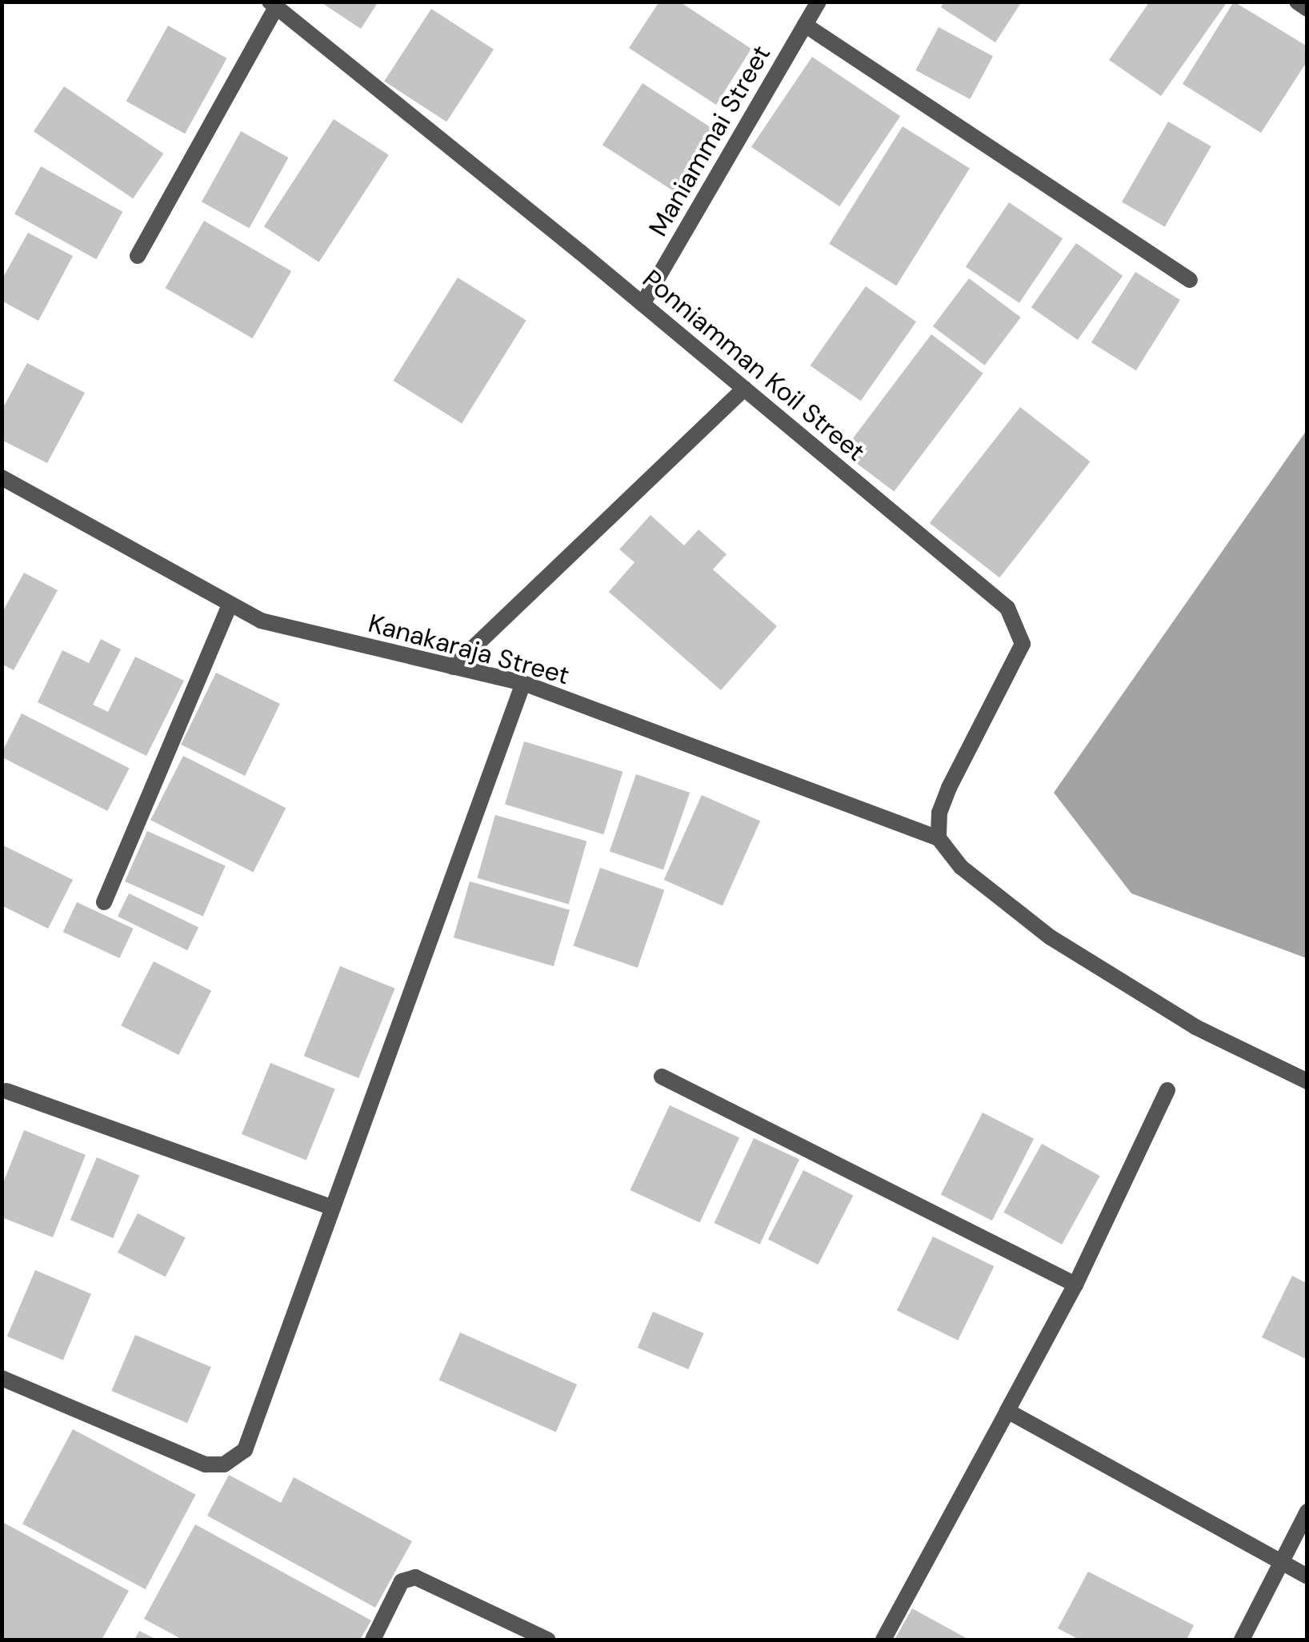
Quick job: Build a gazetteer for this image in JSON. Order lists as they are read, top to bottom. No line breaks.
{"streets":{"street":["Maniammai Street","Ponniamman Koil Street","Kanakaraja Street"]},"crossings":[["Maniammai Street","Ponniamman Koil Street"],["Ponniamman Koil Street","Kanakaraja Street"]]}
